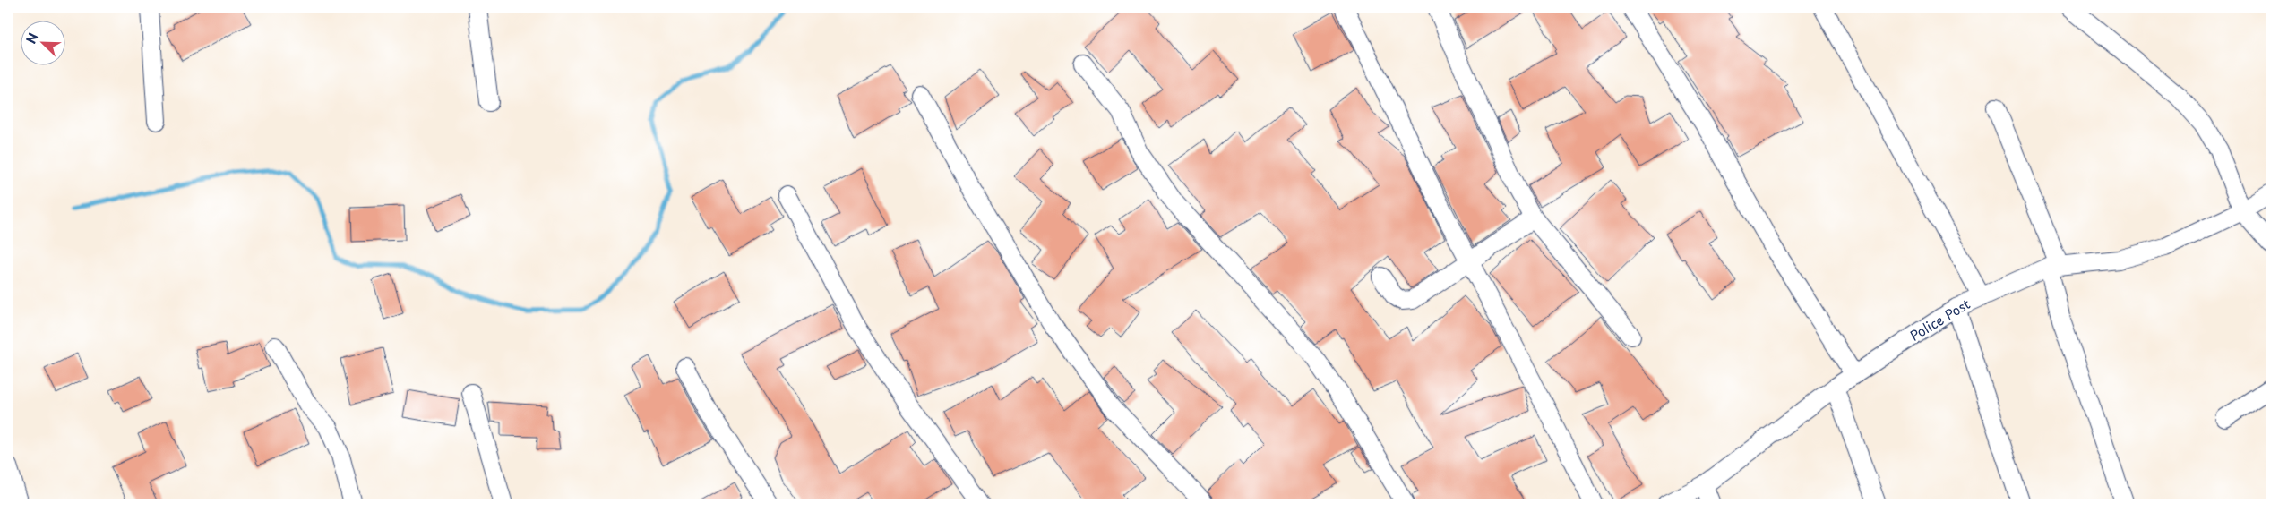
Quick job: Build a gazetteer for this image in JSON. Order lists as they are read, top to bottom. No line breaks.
{"streets":{"street":["Police Post"]},"north":"top left"}
